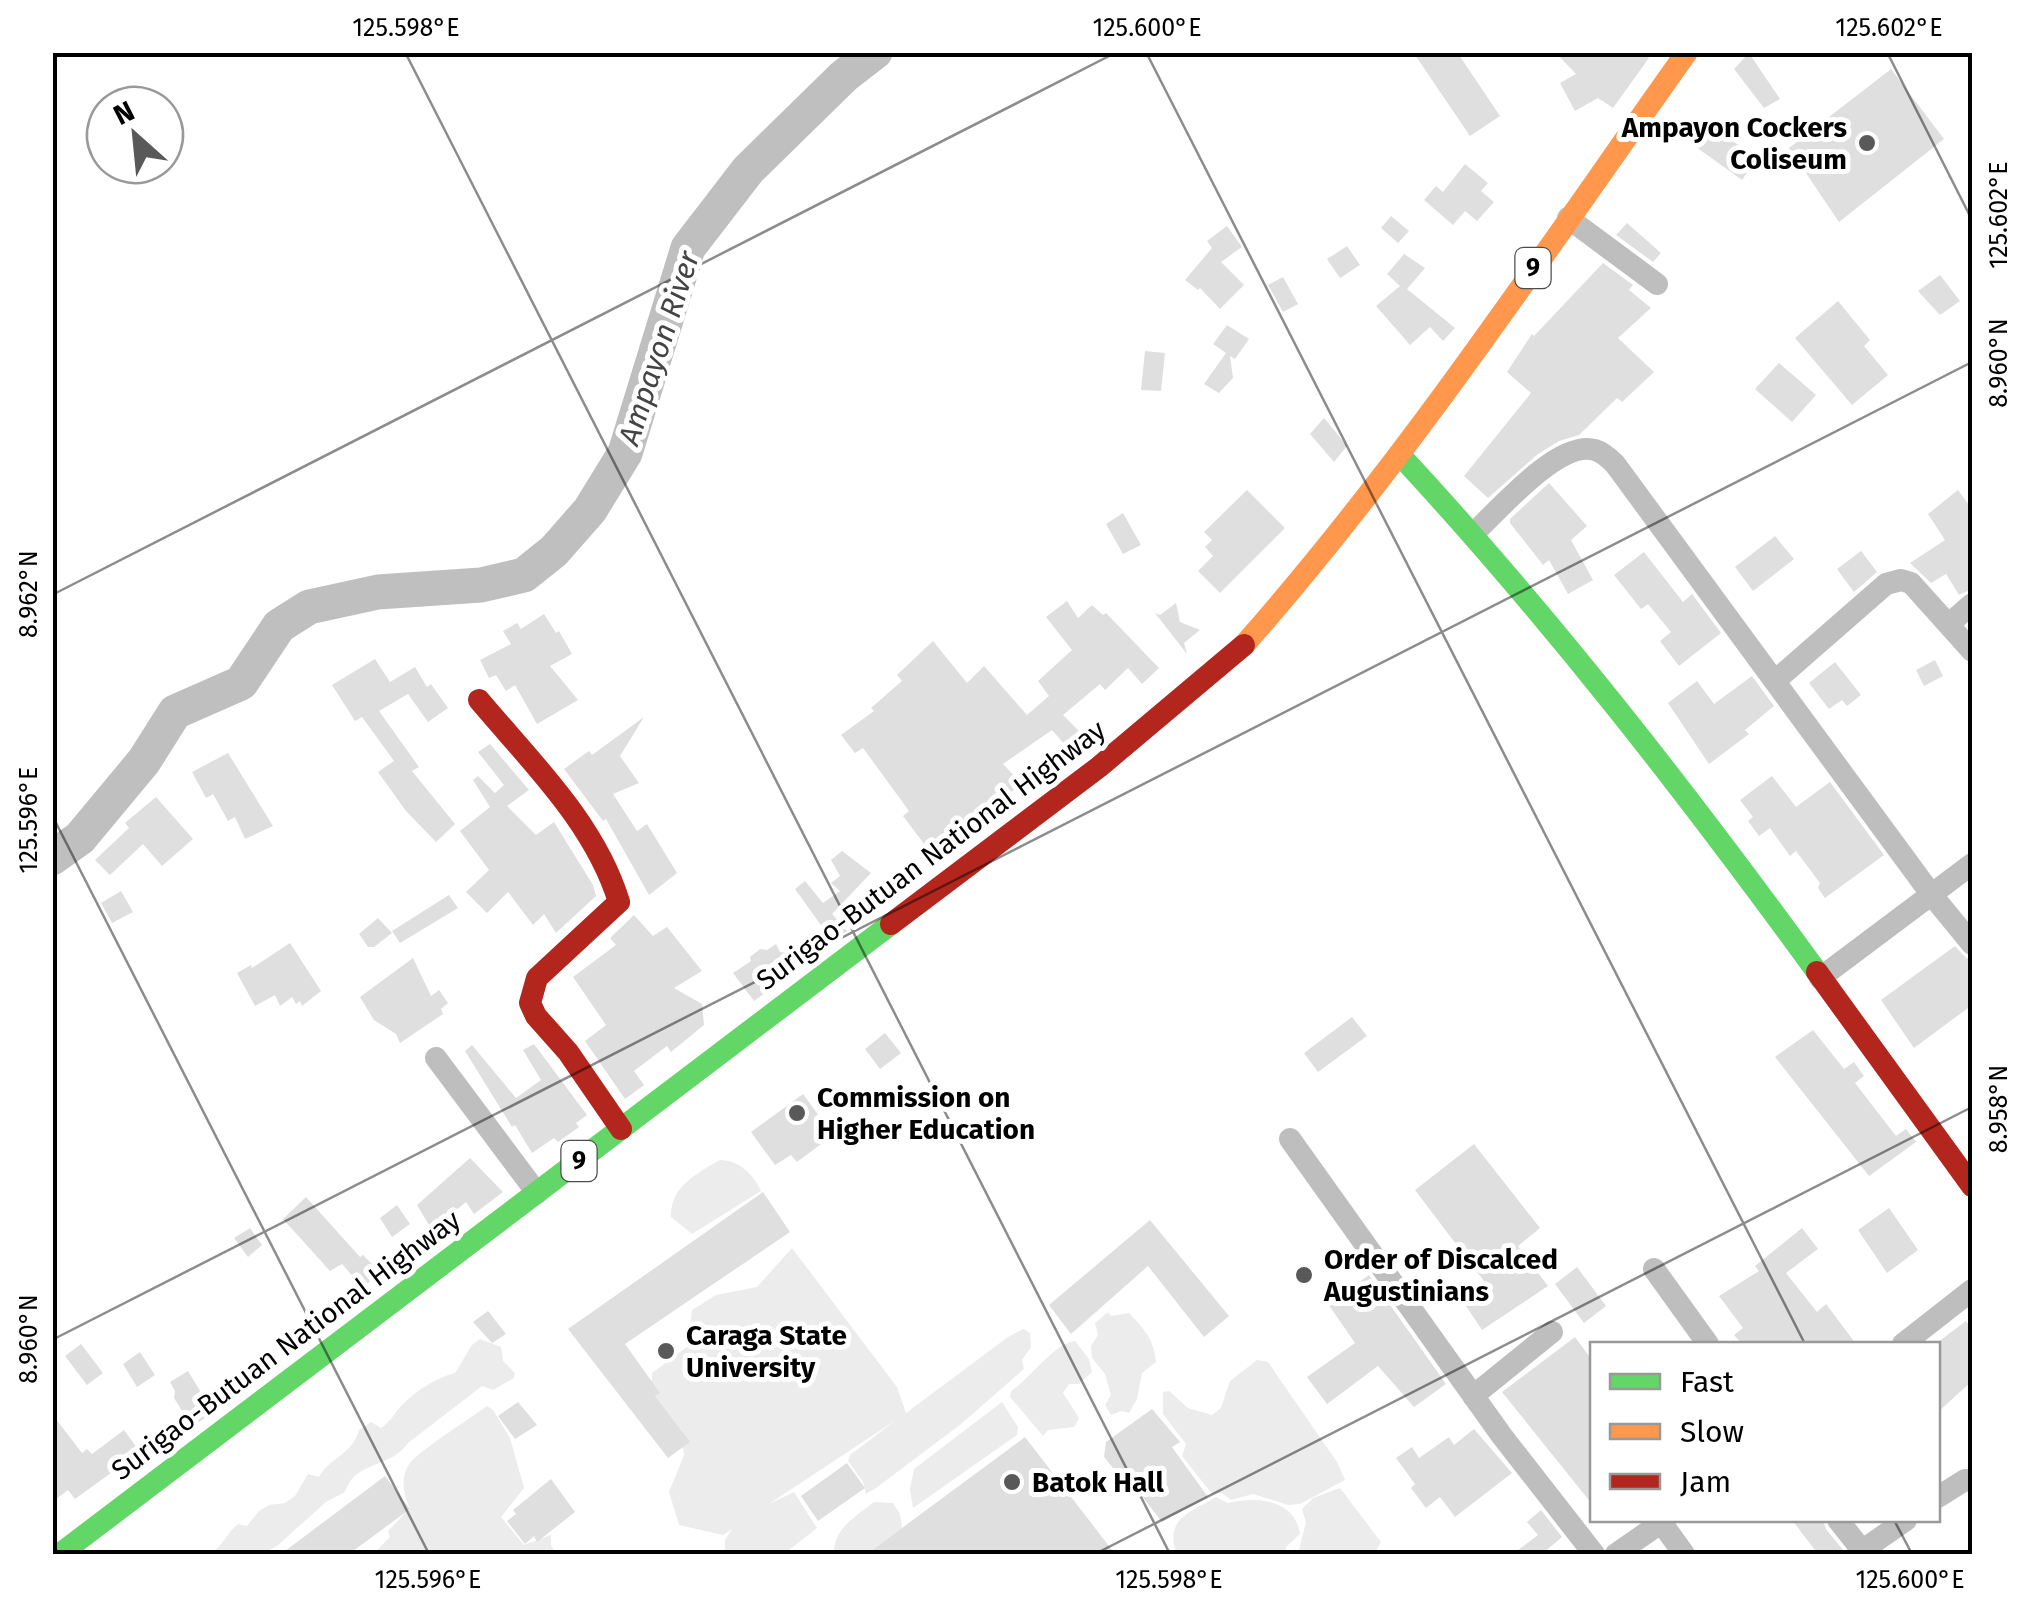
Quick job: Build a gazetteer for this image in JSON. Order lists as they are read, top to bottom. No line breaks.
{"streets":{"main road":["9","Surigao-Butuan National Highway"]},"water":["Ampayon River"],"places":["Ampayon Cockers Coliseum","Commission on Higher Education","Order of Discalced Augustinians","Caraga State University","Batok Hall"],"legend":["Fast","Slow","Jam"],"north":"top left","coordinates":["125.598°E","125.600°E","125.602°E","8.960°N","8.962°N","125.596°E","8.958°N"]}
